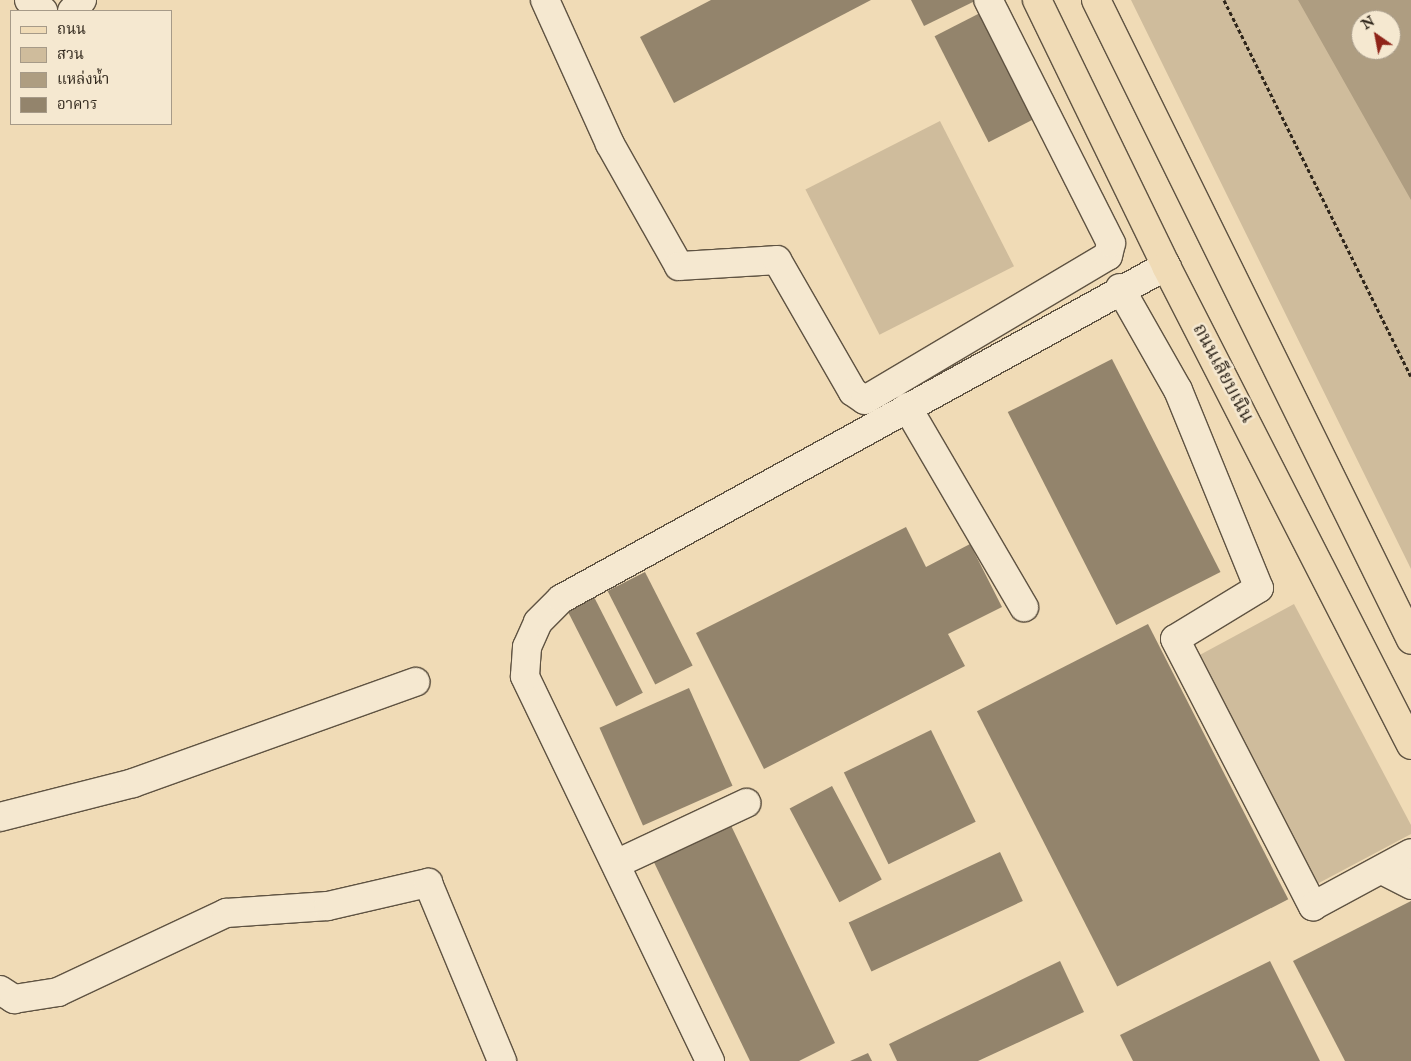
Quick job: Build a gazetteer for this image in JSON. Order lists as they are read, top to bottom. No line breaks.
{"streets":{"main road":["ถนนเลียบเนิน"]},"legend":["ถนน","สวน","แหล่งน้ำ","อาคาร"],"north":"top left"}
